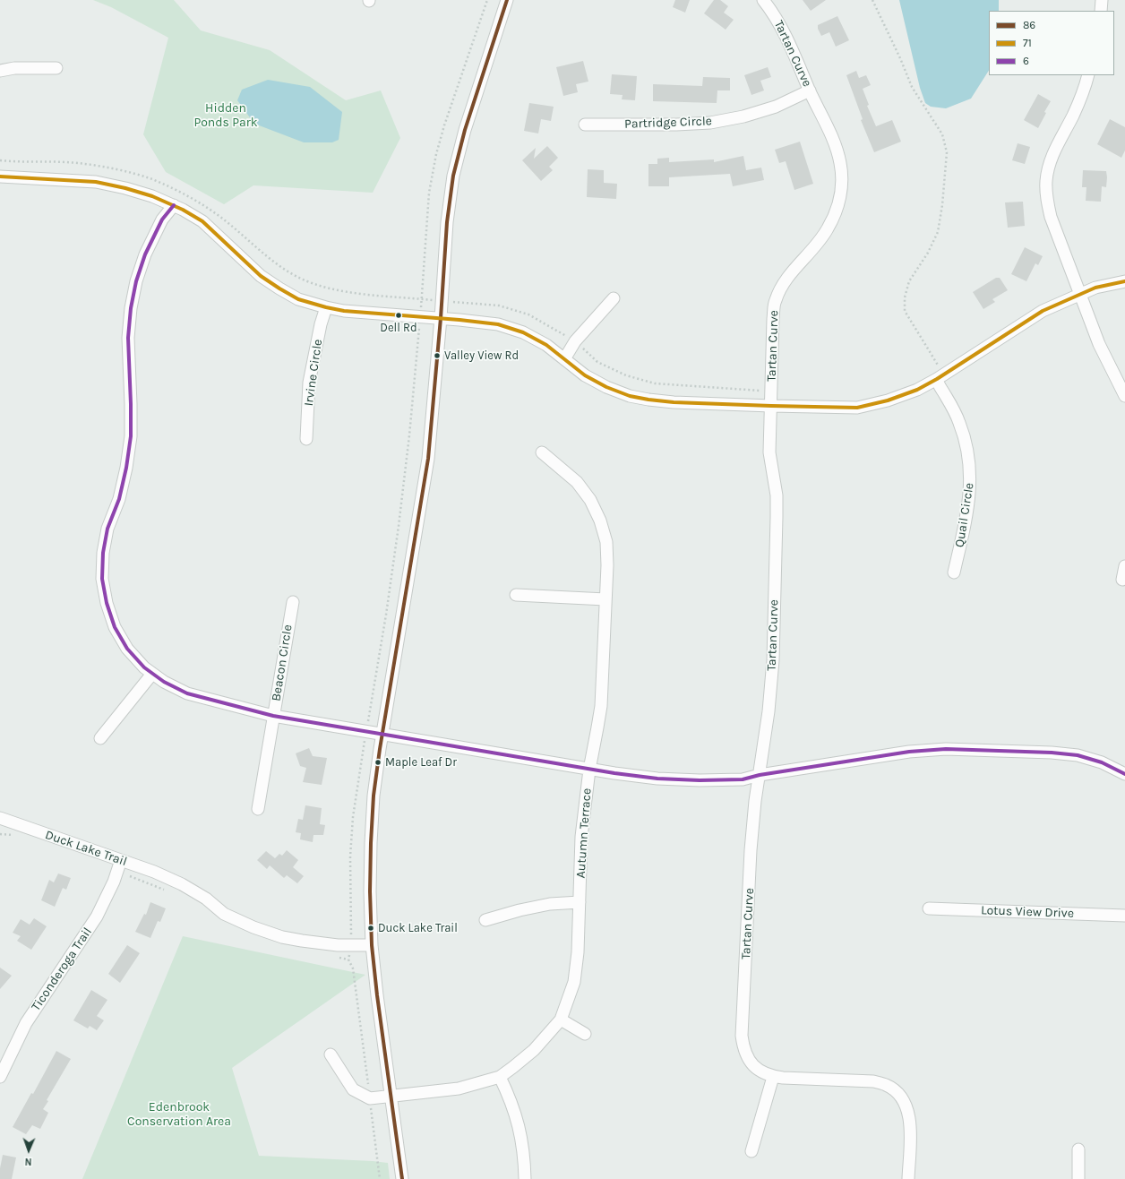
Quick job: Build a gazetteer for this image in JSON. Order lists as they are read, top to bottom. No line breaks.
{"streets":{"street":["Tartan Curve","Partridge Circle","Irvine Circle","Quail Circle","Beacon Circle","Autumn Terrace","Duck Lake Trail","Lotus View Drive","Ticonderoga Trail"]},"crossings":[["Tartan Curve","Partridge Circle"],["Duck Lake Trail","Ticonderoga Trail"]],"parks":["Hidden Ponds Park","Edenbrook Conservation Area"],"places":["Dell Rd","Valley View Rd","Maple Leaf Dr","Duck Lake Trail"],"lines":["transit line 86","transit line 71","transit line 6"],"legend":["86","71","6"],"north":"bottom"}
